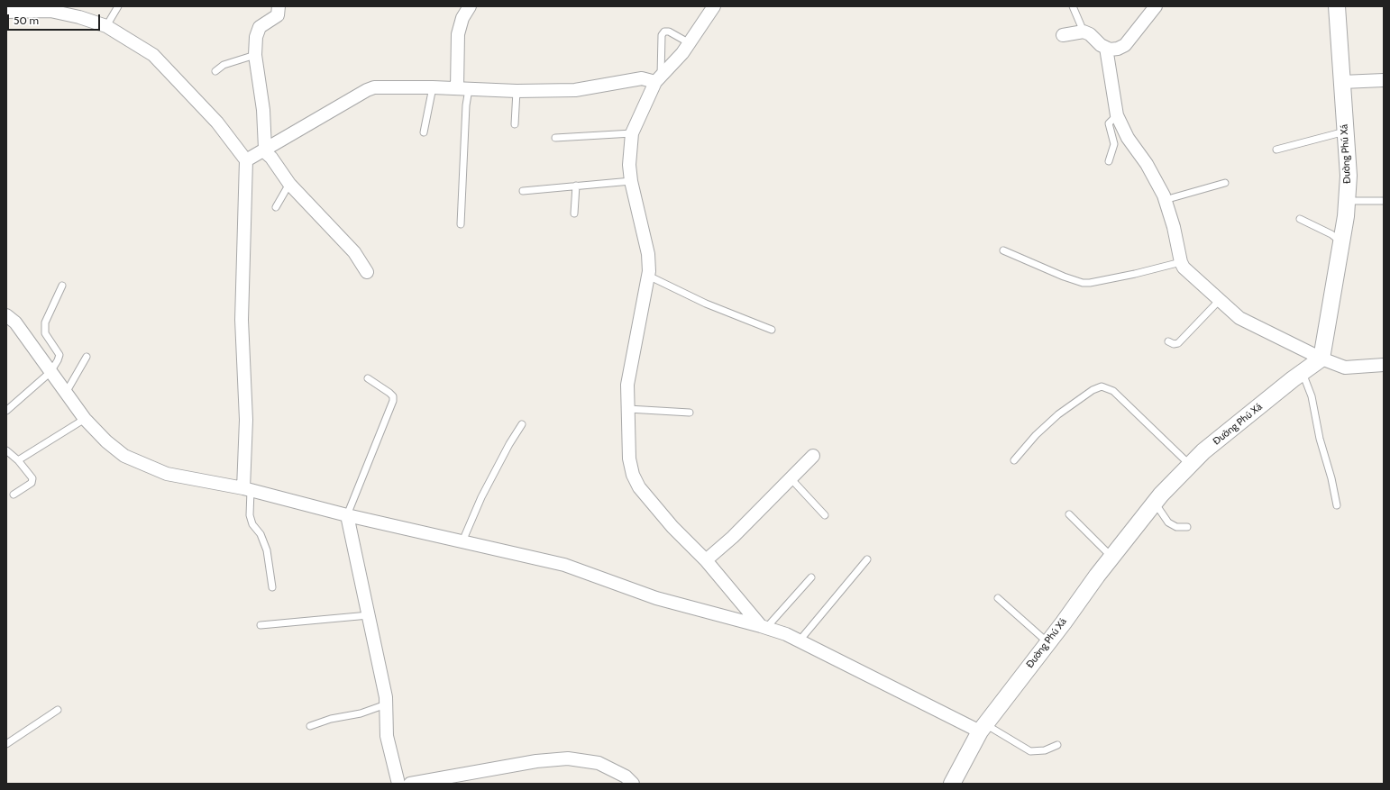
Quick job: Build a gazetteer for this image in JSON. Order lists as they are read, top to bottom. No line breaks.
{"streets":{"street":["Đường Phú Xá"]},"scale_bar":"50 m"}
